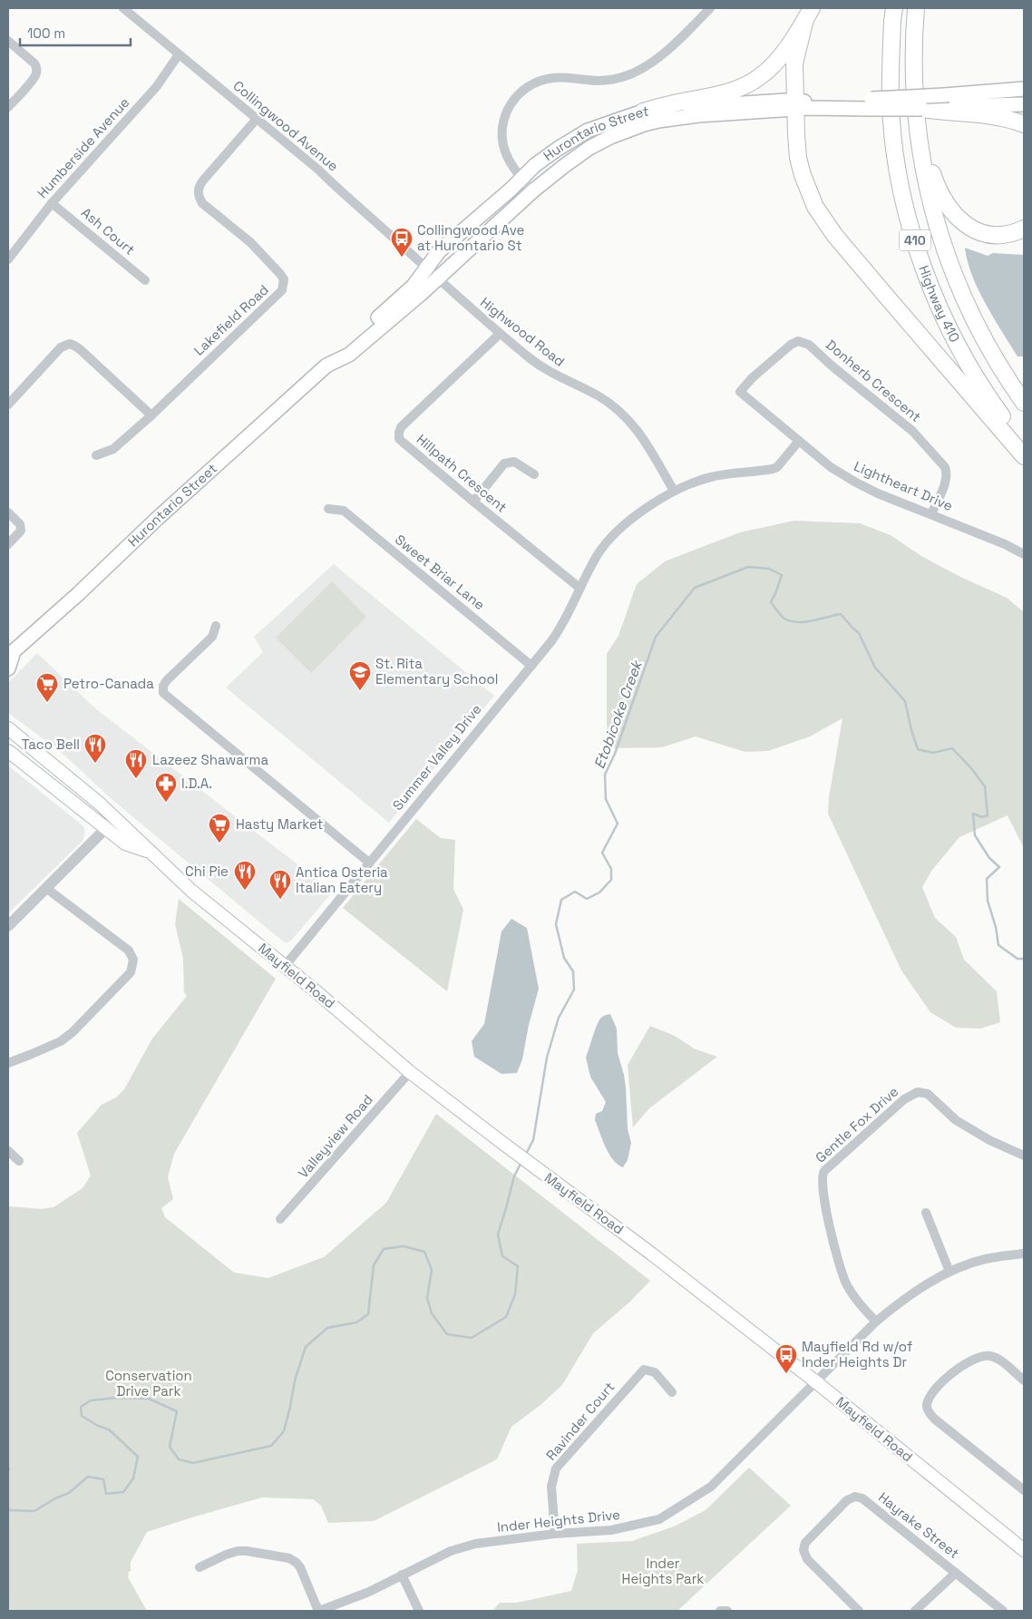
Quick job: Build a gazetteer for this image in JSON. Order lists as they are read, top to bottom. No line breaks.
{"streets":{"highway":["410","Highway 410"],"main road":["Hurontario Street","Mayfield Road"],"street":["Collingwood Avenue","Humberside Avenue","Ash Court","Lakefield Road","Highwood Road","Donherb Crescent","Hillpath Crescent","Lightheart Drive","Sweet Briar Lane","Summer Valley Drive","Gentle Fox Drive","Valleyview Road","Ravinder Court","Inder Heights Drive","Hayrake Street"]},"crossings":[["Collingwood Avenue","Hurontario Street"],["Collingwood Avenue","Humberside Avenue"],["Collingwood Avenue","Lakefield Road"],["Collingwood Avenue","Highwood Road"],["Hurontario Street","Highwood Road"],["Humberside Avenue","Ash Court"],["Highwood Road","Hillpath Crescent"],["Highwood Road","Summer Valley Drive"],["Donherb Crescent","Lightheart Drive"],["Hillpath Crescent","Summer Valley Drive"],["Lightheart Drive","Summer Valley Drive"],["Sweet Briar Lane","Summer Valley Drive"],["Summer Valley Drive","Mayfield Road"],["Mayfield Road","Valleyview Road"],["Mayfield Road","Inder Heights Drive"],["Gentle Fox Drive","Inder Heights Drive"],["Ravinder Court","Inder Heights Drive"]],"water":["Etobicoke Creek"],"parks":["Conservation Drive Park","Inder Heights Park"],"places":{"bus stop":["Collingwood Ave at Hurontario St","Mayfield Rd w/of Inder Heights Dr"],"school or university":["St. Rita Elementary School"],"supermarket":["Petro-Canada","Hasty Market"],"restaurant":["Taco Bell","Lazeez Shawarma","Chi Pie","Antica Osteria Italian Eatery"],"pharmacy":["I.D.A."]},"scale_bar":"100 m"}
